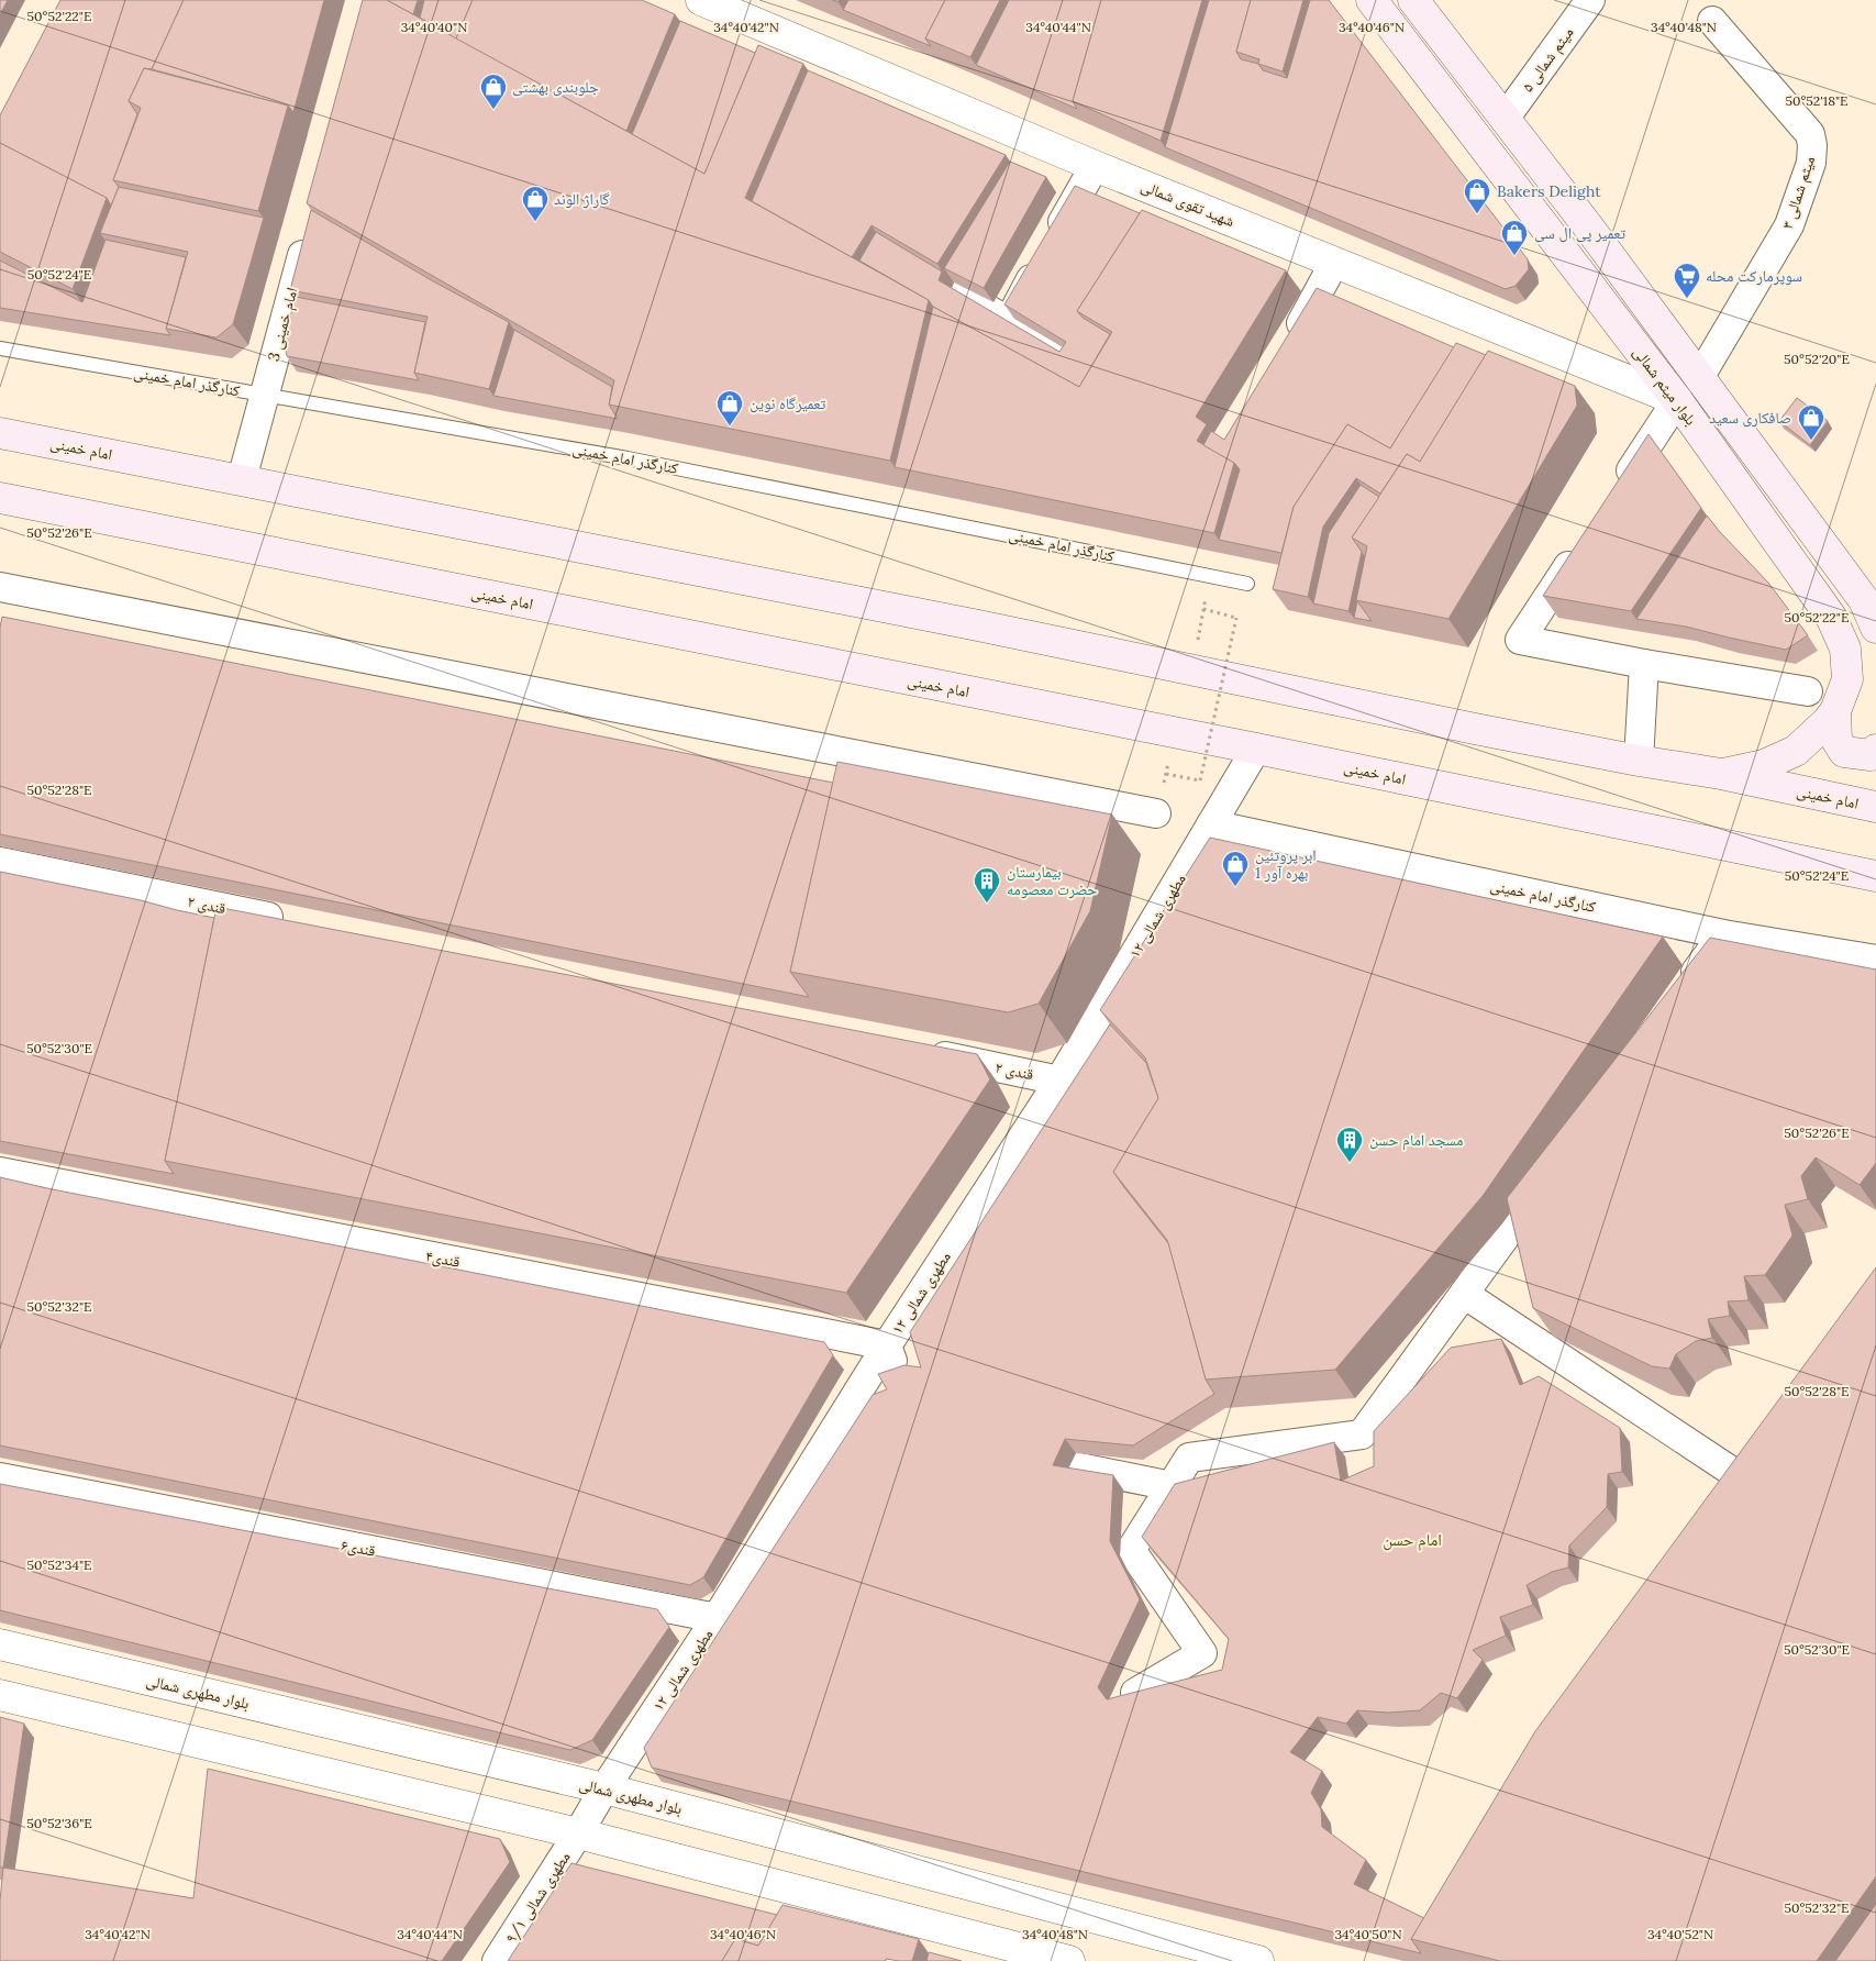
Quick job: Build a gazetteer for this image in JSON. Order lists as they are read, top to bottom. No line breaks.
{"streets":{"main road":["بلوار میثم شمالی","امام خمینی"],"street":["میثم شمالی ۵","میثم شمالی ۳","شهید تقوی شمالی","امام خمینی 3","کنارگذر امام خمینی","قندی ۲","مطهری شمالی ۱۲","قندی۴","قندی۶","بلوار مطهری شمالی","مطهری شمالی ۹/۱"]},"crossings":[["میثم شمالی ۵","بلوار میثم شمالی"],["میثم شمالی ۳","بلوار میثم شمالی"],["شهید تقوی شمالی","بلوار میثم شمالی"],["امام خمینی 3","کنارگذر امام خمینی"],["امام خمینی 3","امام خمینی"],["کنارگذر امام خمینی","مطهری شمالی ۱۲"],["بلوار میثم شمالی","امام خمینی"],["امام خمینی","مطهری شمالی ۱۲"],["قندی ۲","مطهری شمالی ۱۲"],["مطهری شمالی ۱۲","قندی۴"],["مطهری شمالی ۱۲","قندی۶"],["مطهری شمالی ۱۲","بلوار مطهری شمالی"],["مطهری شمالی ۱۲","مطهری شمالی ۹/۱"]],"districts":["امام حسن"],"places":{"shop":["جلوبندی بهشتی","Bakers Delight","گاراژ الوند","تعمیر پی ال سی","تعمیرگاه نوین","صافکاری سعید","ابر پروتئین بهره آور 1"],"supermarket":["سوپرمارکت محله"],"building":["بیمارستان حضرت معصومه","مسجد امام حسن"]},"coordinates":["50°52'22\"E","34°40'40\"N","34°40'42\"N","34°40'44\"N","34°40'46\"N","34°40'48\"N","50°52'18\"E","50°52'24\"E","50°52'20\"E","50°52'26\"E","50°52'28\"E","50°52'30\"E","50°52'32\"E","50°52'34\"E","50°52'36\"E","34°40'50\"N","34°40'52\"N"]}
